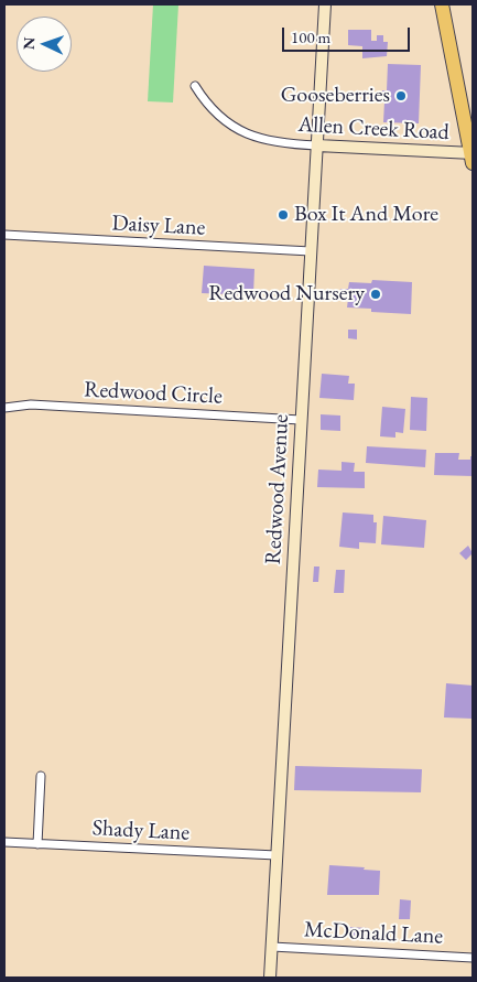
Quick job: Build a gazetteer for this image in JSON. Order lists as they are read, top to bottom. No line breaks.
{"streets":{"main road":["Allen Creek Road","Redwood Avenue"],"street":["Daisy Lane","Redwood Circle","Shady Lane","McDonald Lane"]},"crossings":[["Allen Creek Road","Redwood Avenue"],["Daisy Lane","Redwood Avenue"],["Redwood Circle","Redwood Avenue"],["Redwood Avenue","Shady Lane"],["Redwood Avenue","McDonald Lane"]],"places":["Gooseberries","Box It And More","Redwood Nursery"],"scale_bar":"100 m","north":"left"}
